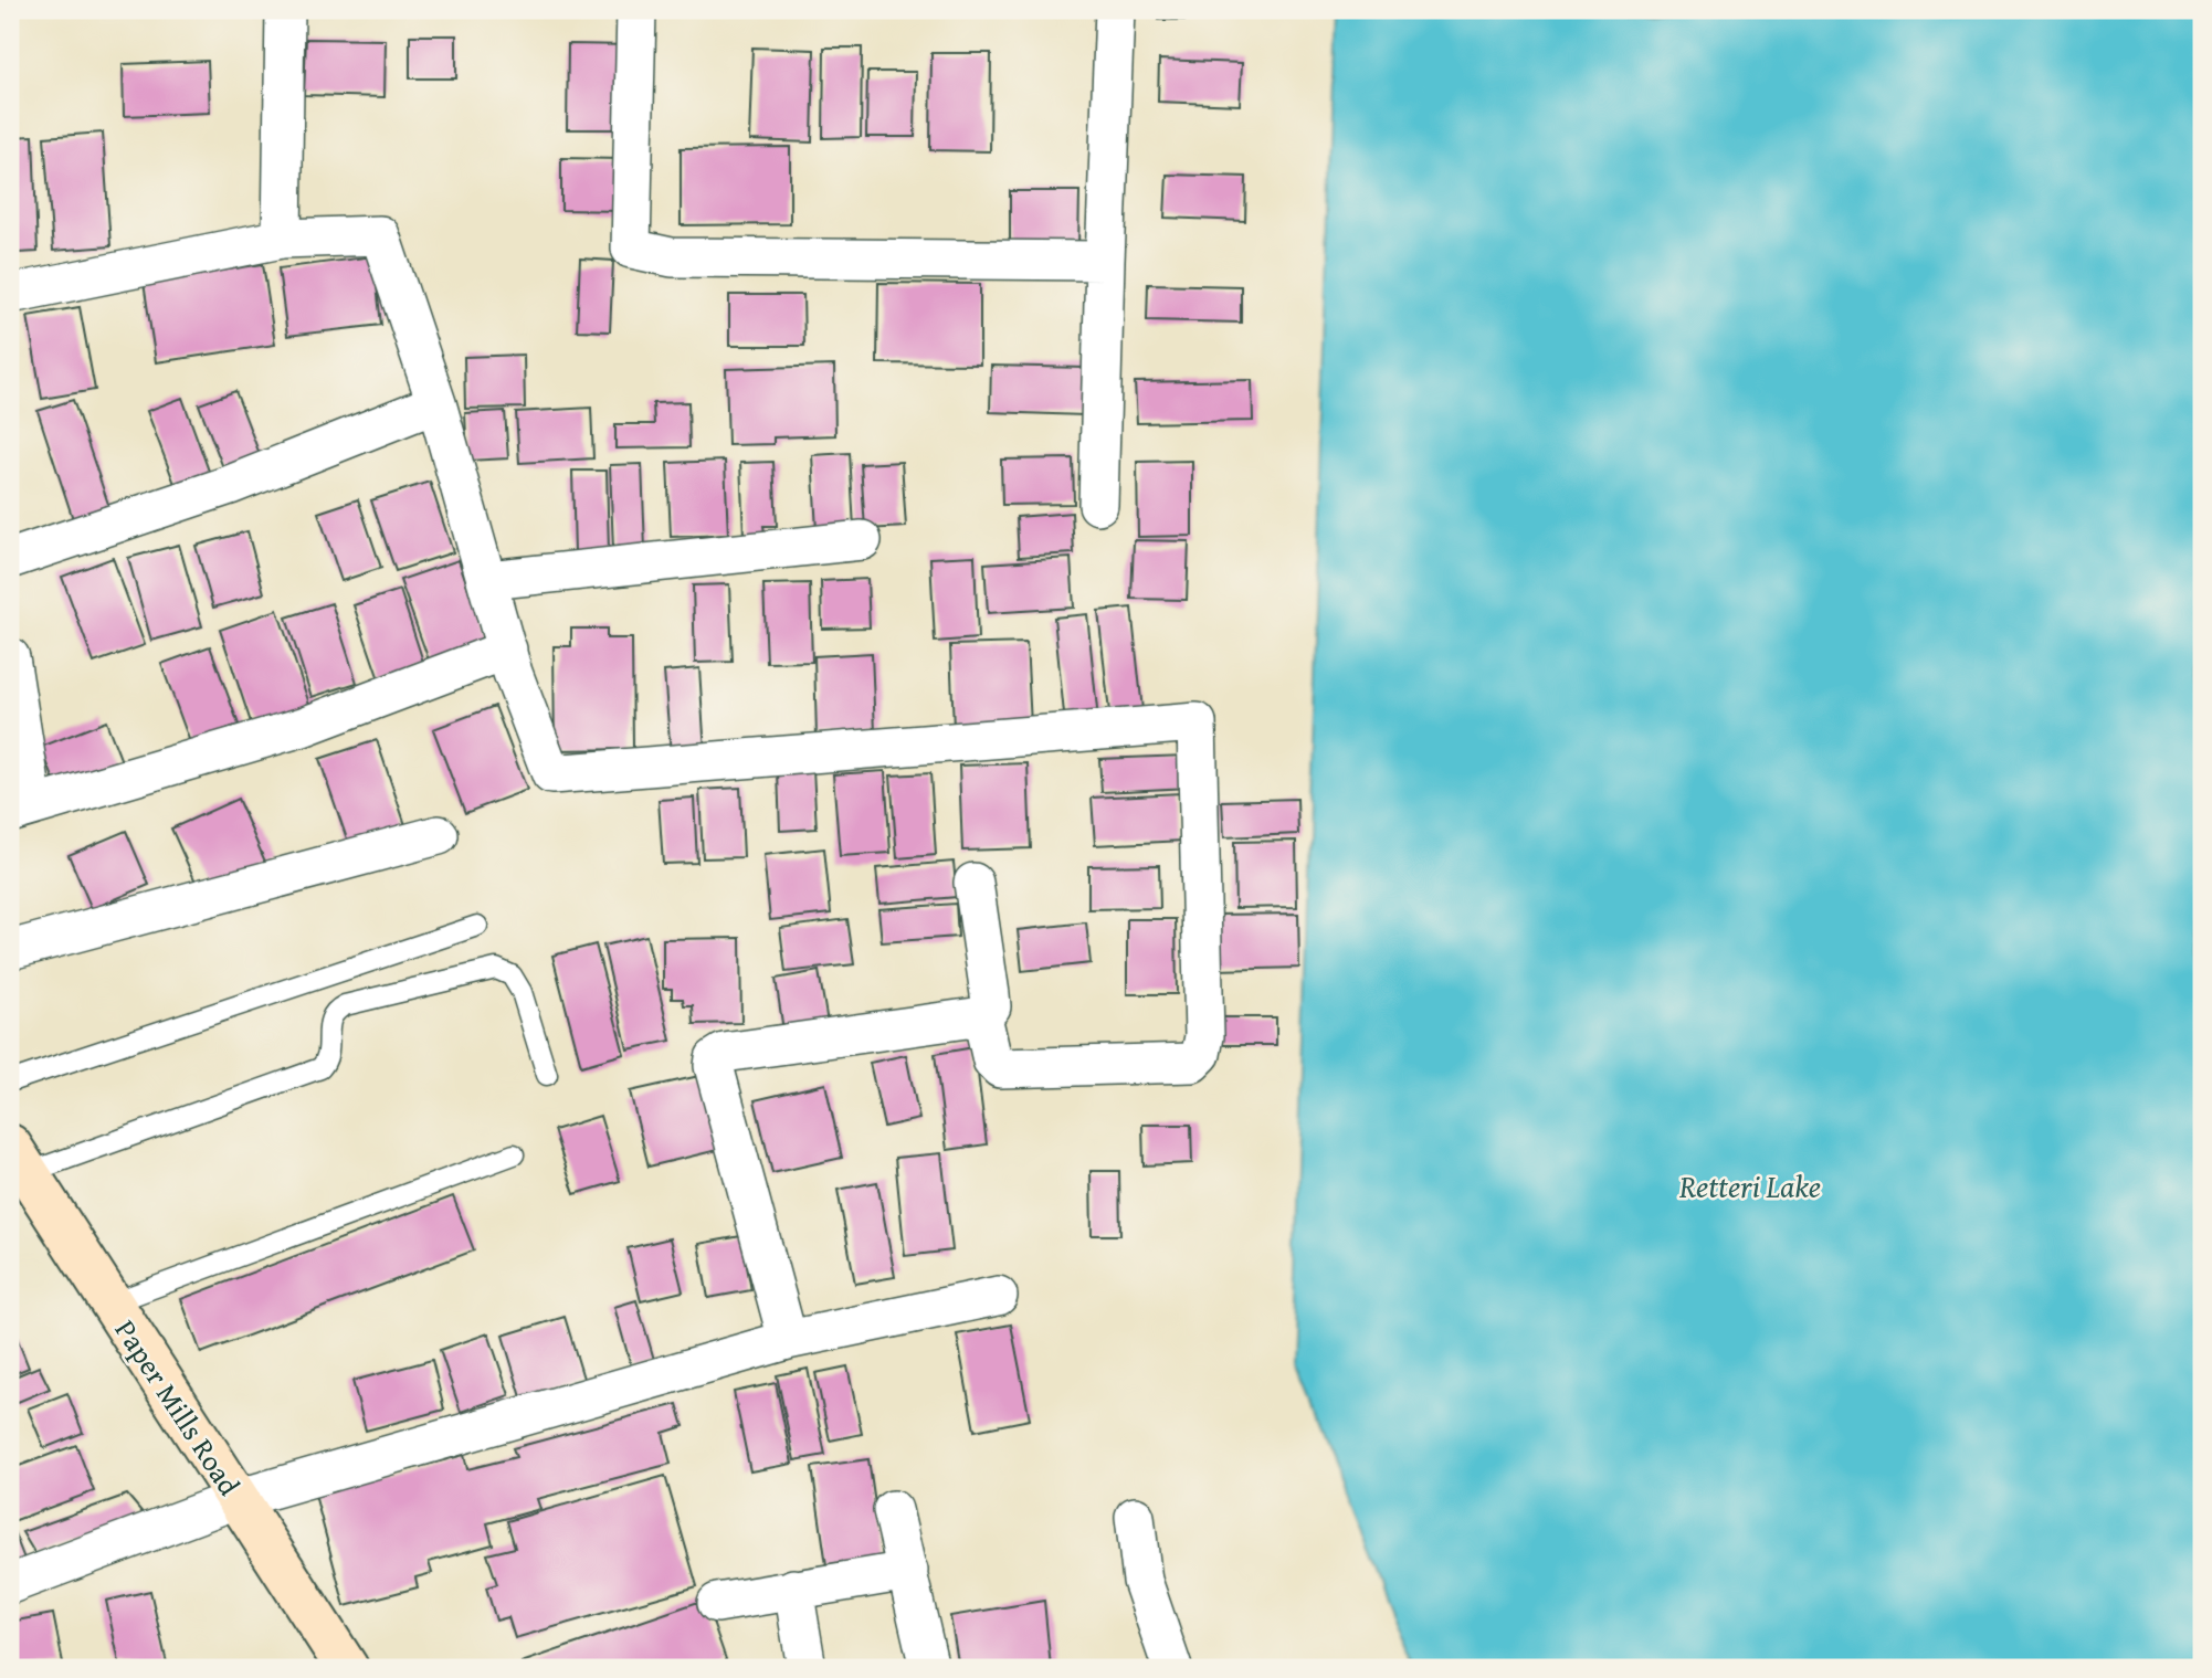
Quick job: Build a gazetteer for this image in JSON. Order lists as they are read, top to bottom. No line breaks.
{"streets":{"main road":["Paper Mills Road"]},"water":["Retteri Lake"]}
